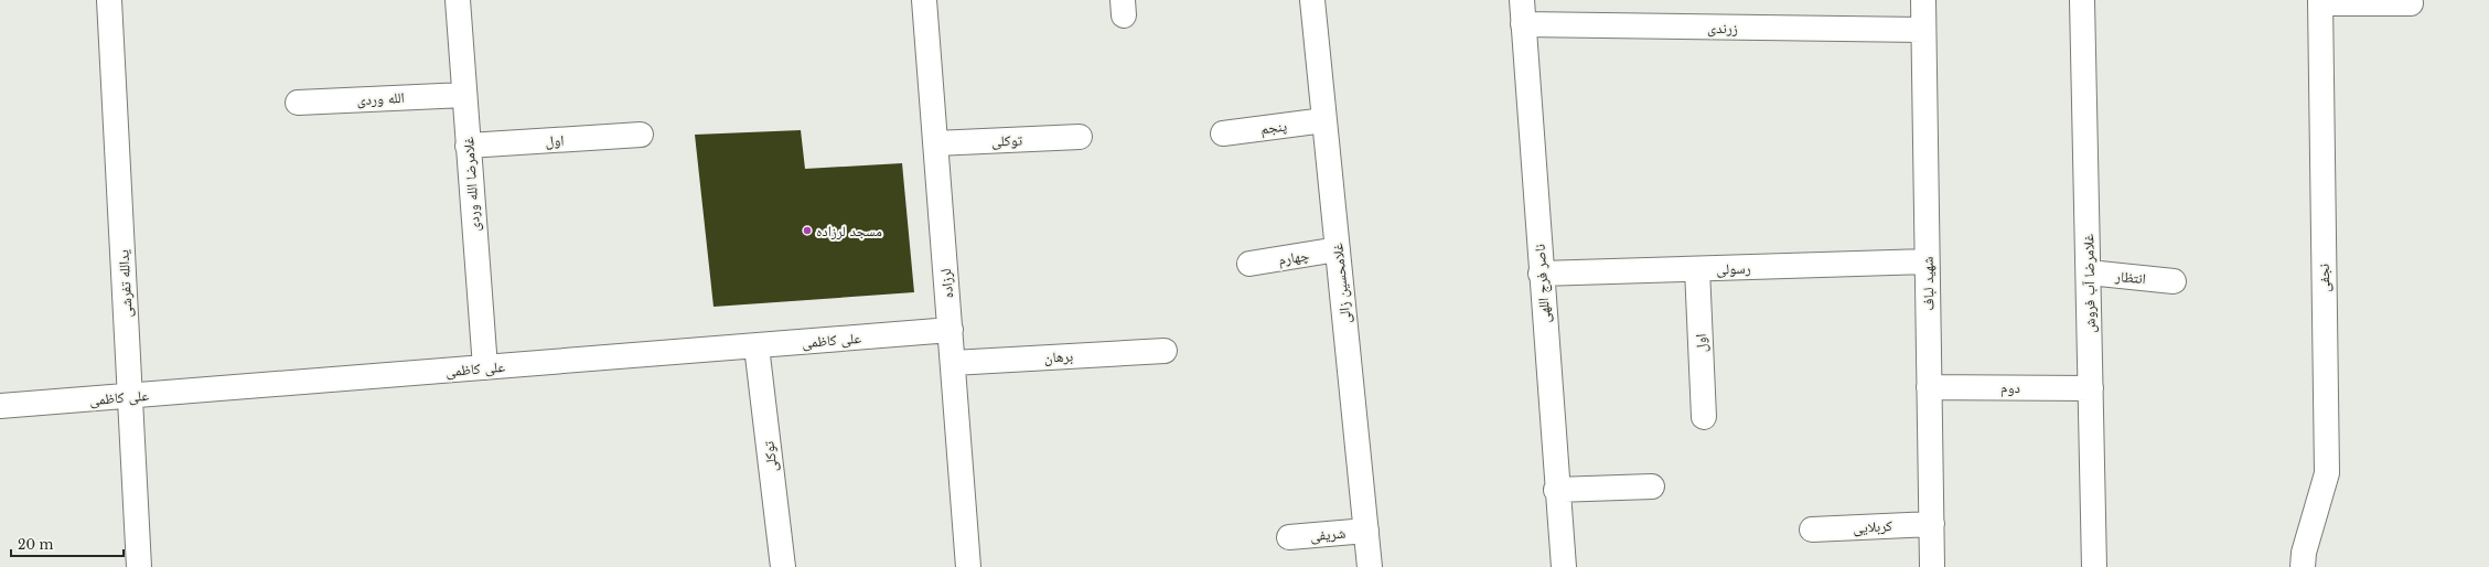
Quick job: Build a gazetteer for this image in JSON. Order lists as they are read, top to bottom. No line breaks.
{"streets":{"street":["زرندی","الله وردی","پنجم","اول","توکلی","غلامرضا الله وردی","چهارم","رسولی","انتظار","نجفی","یدالله تفرشی","لرزاده","غلامحسین زالی","ناصر فرج اللهی","شهید لباف","غلامرضا آب فروش","علی کاظمی","برهان","دوم","کربلایی","شریفی"]},"crossings":[["زرندی","ناصر فرج اللهی"],["زرندی","شهید لباف"],["الله وردی","غلامرضا الله وردی"],["پنجم","غلامحسین زالی"],["اول","غلامرضا الله وردی"],["اول","رسولی"],["توکلی","لرزاده"],["توکلی","علی کاظمی"],["غلامرضا الله وردی","علی کاظمی"],["چهارم","غلامحسین زالی"],["رسولی","ناصر فرج اللهی"],["رسولی","شهید لباف"],["انتظار","غلامرضا آب فروش"],["یدالله تفرشی","علی کاظمی"],["لرزاده","علی کاظمی"],["لرزاده","برهان"],["غلامحسین زالی","شریفی"],["شهید لباف","دوم"],["شهید لباف","کربلایی"],["غلامرضا آب فروش","دوم"]],"places":["مسجد لرزاده"],"scale_bar":"20 m"}
